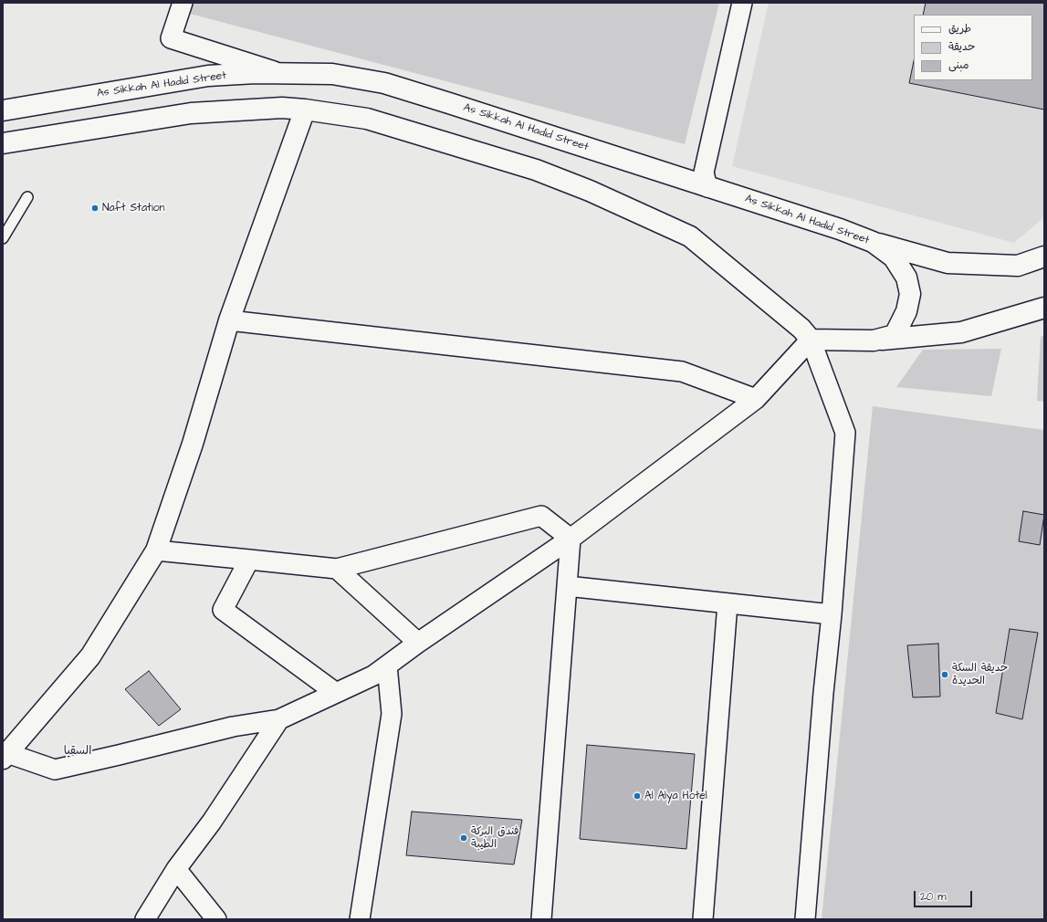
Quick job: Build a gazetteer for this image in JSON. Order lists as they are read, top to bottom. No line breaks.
{"streets":{"main road":["As Sikkah Al Hadid Street"]},"districts":["السقيا"],"places":["Naft Station","حديقة السكة الحديدة","Al Alya Hotel","فندق البركة الطيبة"],"legend":["طريق","حديقة","مبنى"],"scale_bar":"20 m"}
